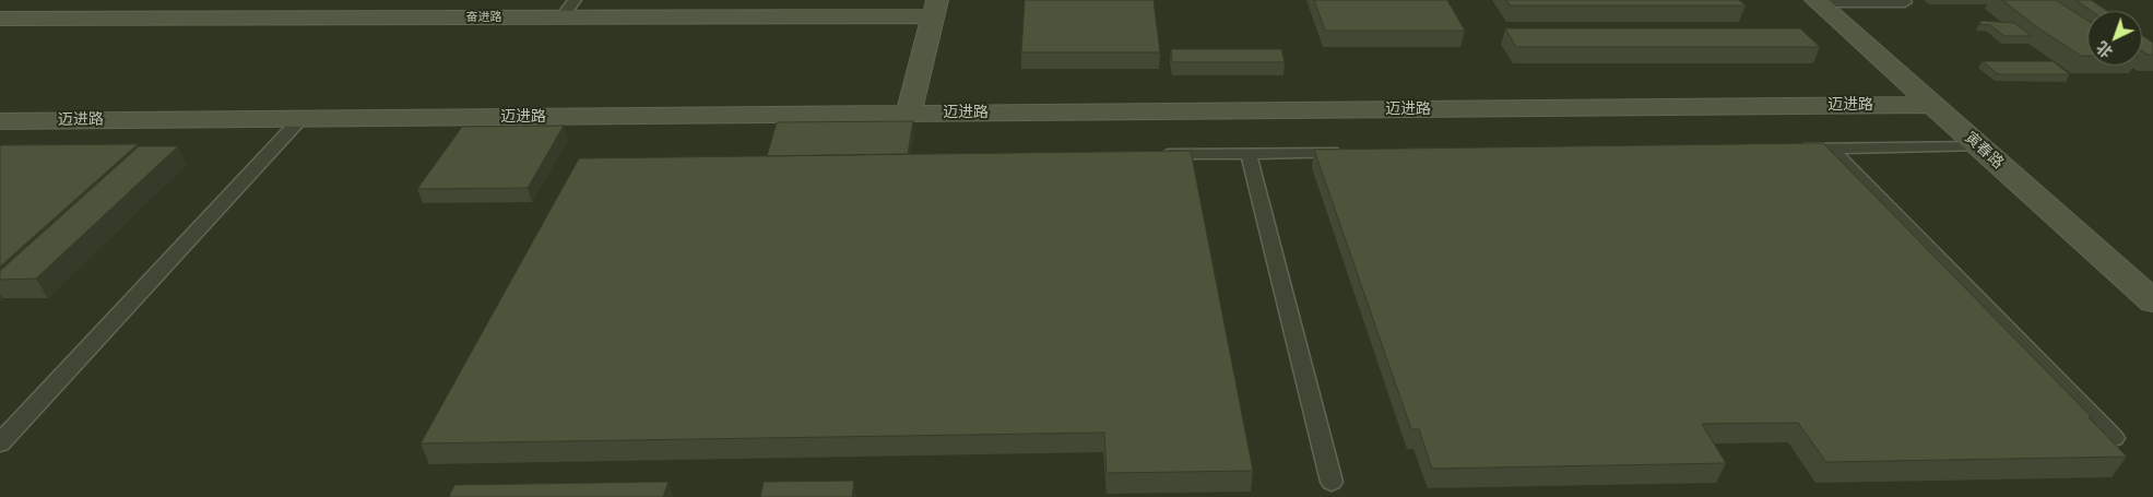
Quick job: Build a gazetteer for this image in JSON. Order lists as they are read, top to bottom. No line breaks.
{"streets":{"street":["奋进路","迈进路","寅春路"]},"crossings":[["迈进路","寅春路"]],"north":"bottom left"}
